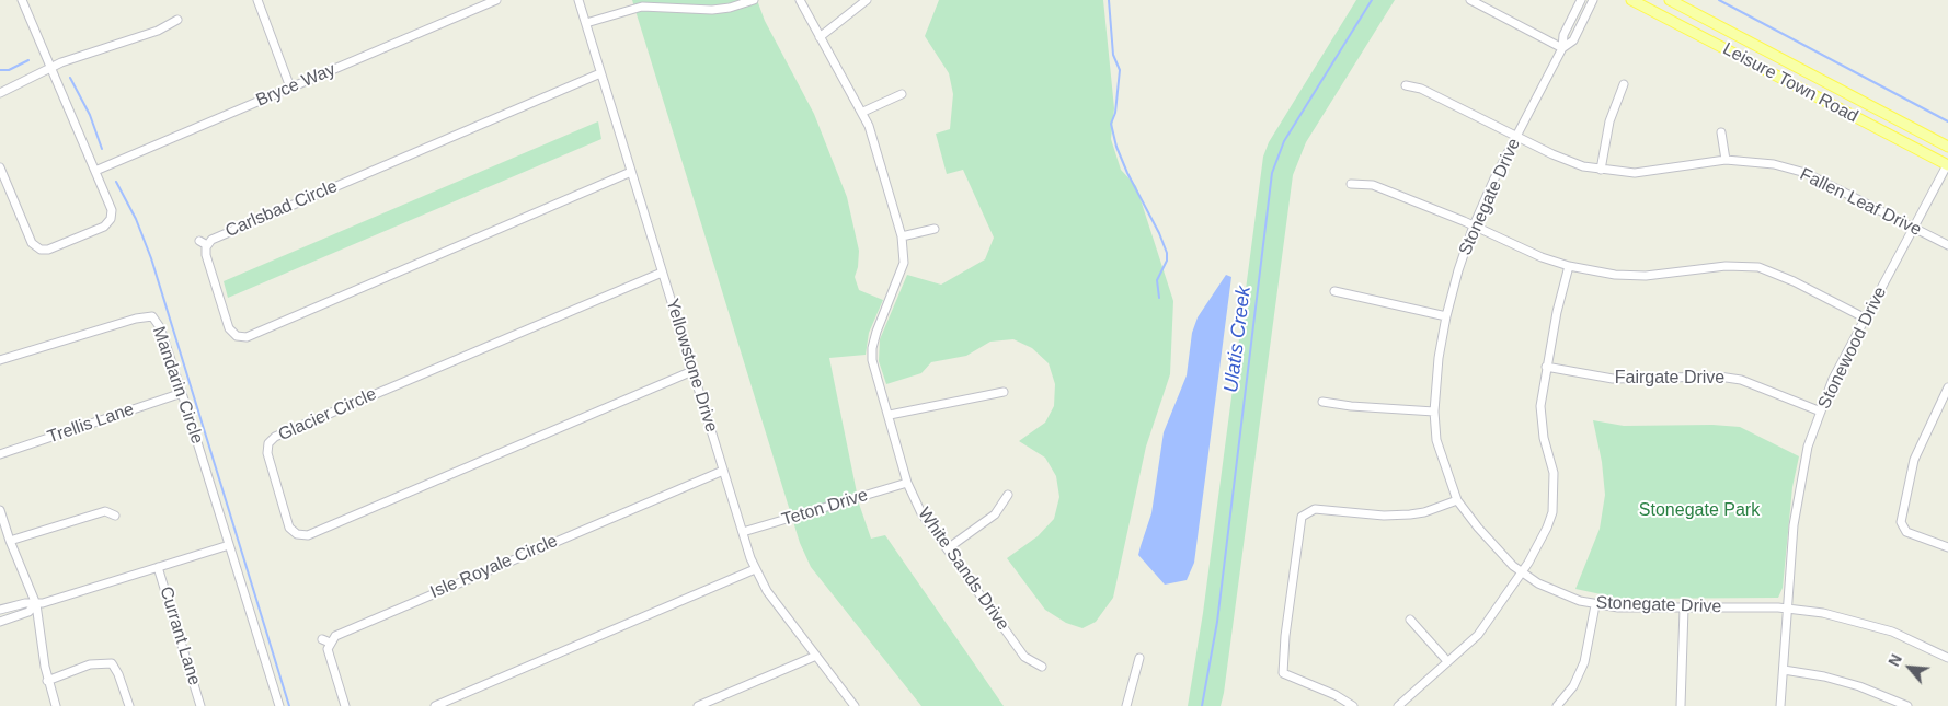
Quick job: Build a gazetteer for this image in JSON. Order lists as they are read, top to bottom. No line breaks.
{"streets":{"main road":["Leisure Town Road"],"street":["Bryce Way","Stonegate Drive","Fallen Leaf Drive","Carlsbad Circle","Stonewood Drive","Yellowstone Drive","Fairgate Drive","Mandarin Circle","Glacier Circle","Trellis Lane","Teton Drive","Isle Royale Circle","White Sands Drive","Currant Lane"]},"crossings":[["Leisure Town Road","Stonewood Drive"],["Stonegate Drive","Fallen Leaf Drive"],["Stonegate Drive","Stonewood Drive"],["Fallen Leaf Drive","Stonewood Drive"],["Carlsbad Circle","Yellowstone Drive"],["Stonewood Drive","Fairgate Drive"],["Yellowstone Drive","Glacier Circle"],["Yellowstone Drive","Teton Drive"],["Yellowstone Drive","Isle Royale Circle"],["Mandarin Circle","Trellis Lane"],["Teton Drive","White Sands Drive"]],"water":["Ulatis Creek"],"parks":["Stonegate Park"],"north":"top left"}
